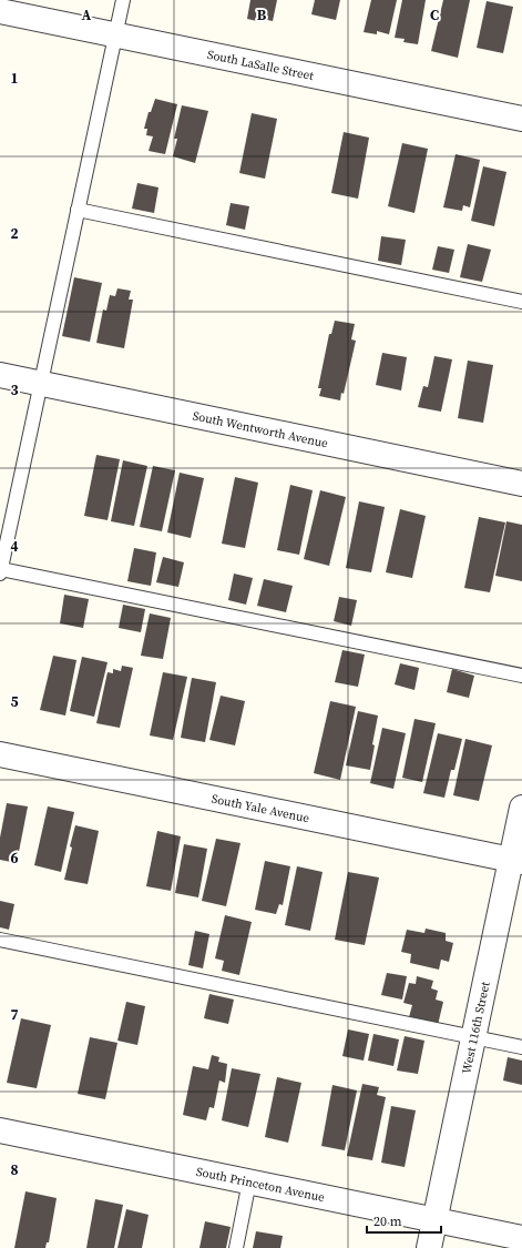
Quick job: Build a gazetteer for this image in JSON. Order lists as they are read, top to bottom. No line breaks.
{"streets":{"street":["South LaSalle Street","South Wentworth Avenue","South Yale Avenue","West 116th Street","South Princeton Avenue"]},"crossings":[["South Yale Avenue","West 116th Street"],["West 116th Street","South Princeton Avenue"]],"scale_bar":"20 m","grid":{"columns":["A","B","C"],"rows":["1","2","3","4","5","6","7","8"]}}
